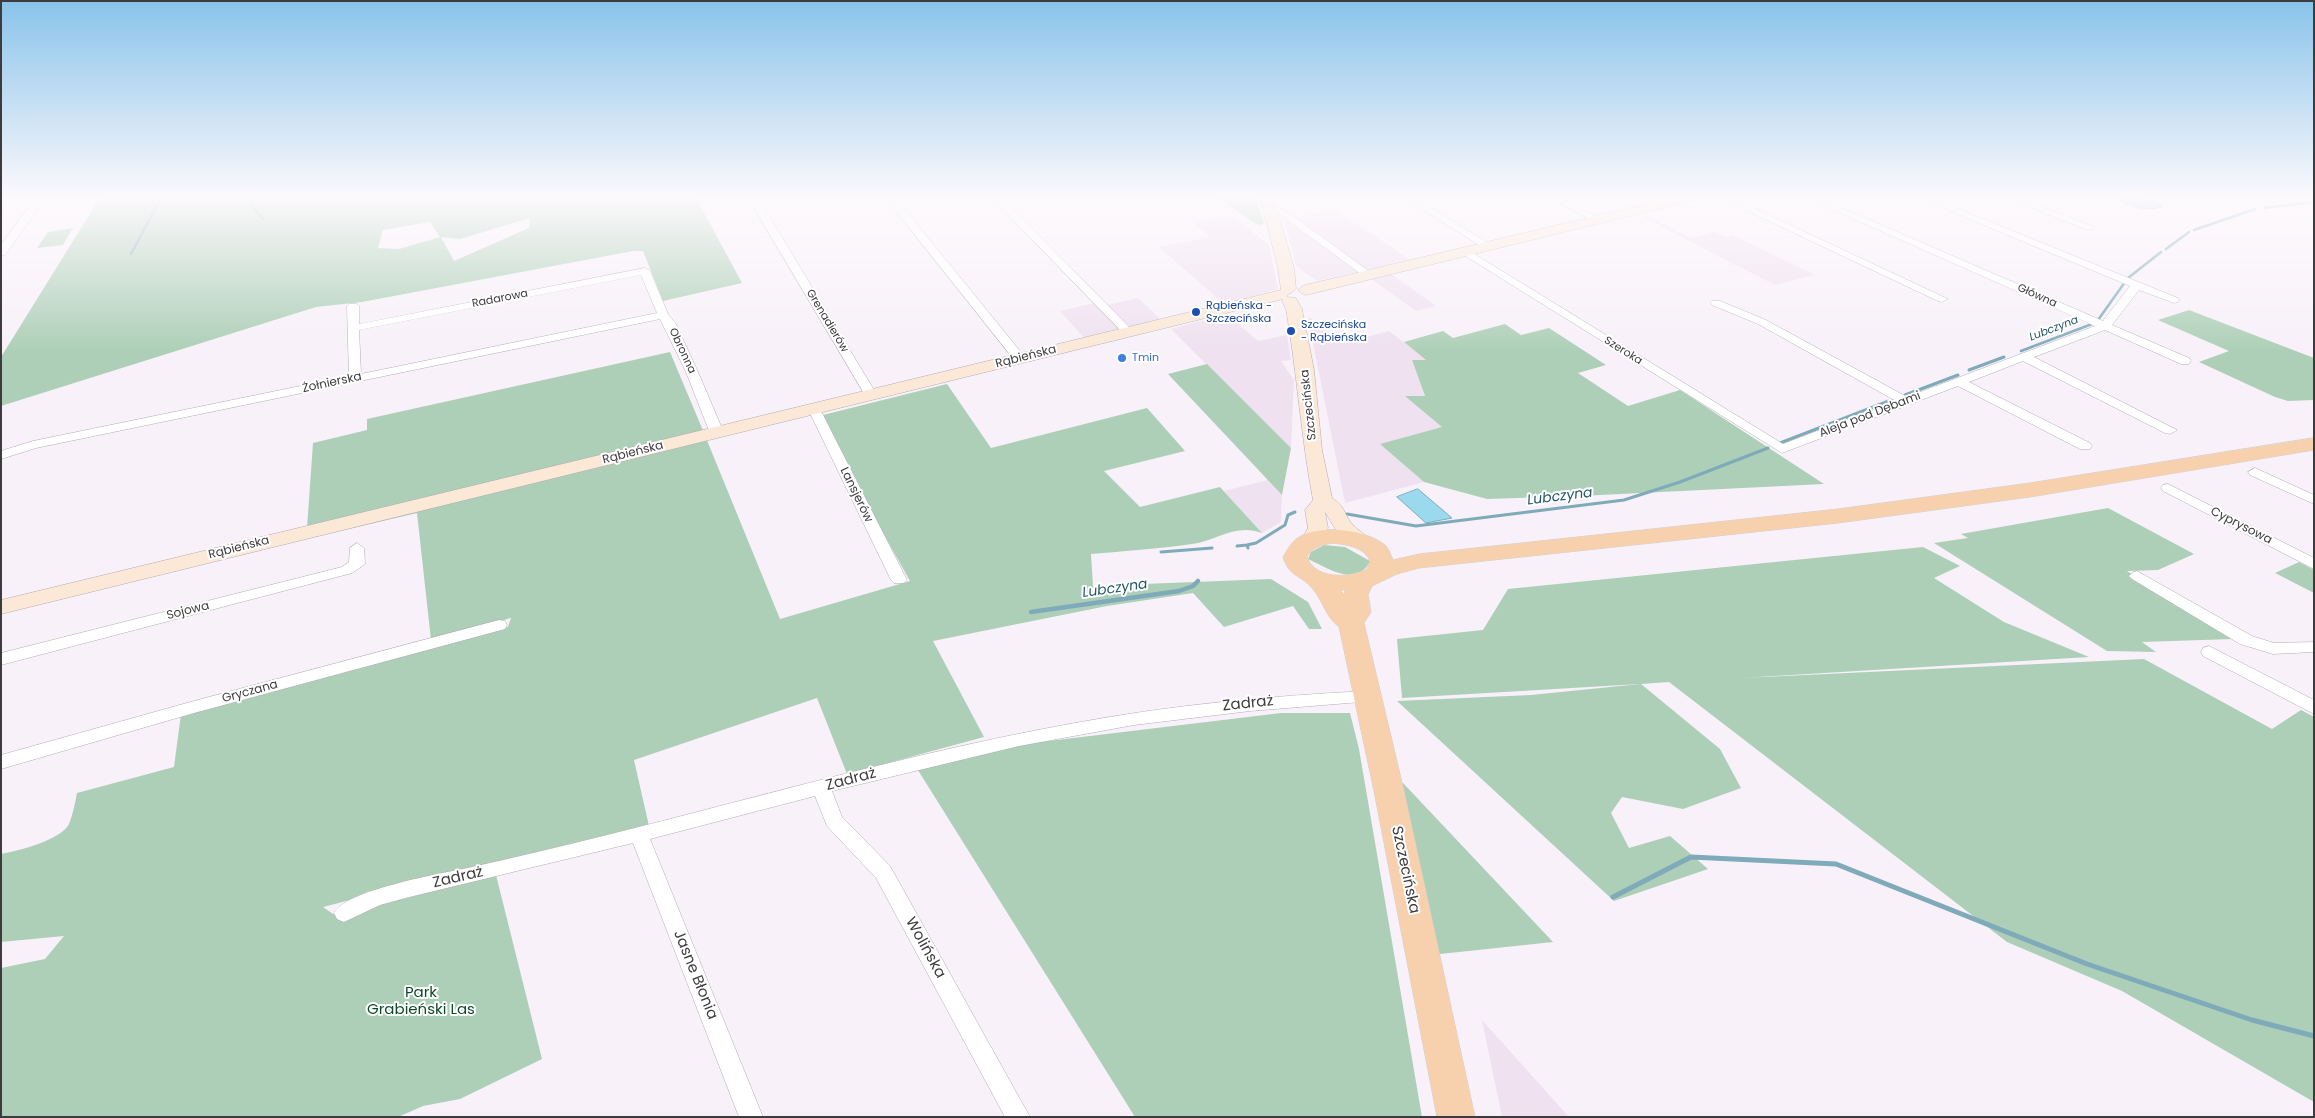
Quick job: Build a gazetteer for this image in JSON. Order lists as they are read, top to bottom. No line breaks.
{"streets":{"main road":["Szczecińska"],"street":["Główna","Radarowa","Grenadierów","Obronna","Szeroka","Rąbieńska","Żołnierska","Aleja pod Dębami","Lansjerów","Cyprysowa","Sojowa","Gryczana","Zadraż","Wolińska","Jasne Błonia"]},"crossings":[["Główna","Aleja pod Dębami"],["Radarowa","Obronna"],["Grenadierów","Rąbieńska"],["Obronna","Rąbieńska"],["Obronna","Żołnierska"],["Szeroka","Rąbieńska"],["Szeroka","Aleja pod Dębami"],["Rąbieńska","Szczecińska"],["Rąbieńska","Lansjerów"],["Szczecińska","Zadraż"],["Zadraż","Wolińska"],["Zadraż","Jasne Błonia"]],"water":["Lubczyna"],"parks":["Park Grabieński Las"],"places":["Rąbieńska - Szczecińska","Szczecińska - Rąbieńska","Tmin"]}
